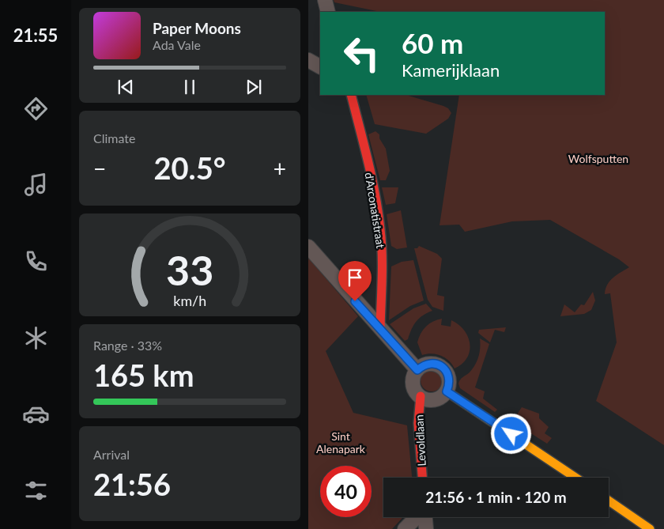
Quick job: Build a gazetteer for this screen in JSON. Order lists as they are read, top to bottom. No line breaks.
{"streets":{"street":["d'Arconatistraat","Levoldlaan"]},"parks":["Wolfsputten","Sint Alenapark"],"page":{"tabs":"21:55","song":["Paper Moons","Ada Vale"],"turn":["60 m","Kamerijklaan"],"tile":["Climate",["Range · 33%","165 km"],["Arrival","21:56"]],"heat":["−","20.5°","+"],"limit":"40","trip":"21:56 · 1 min · 120 m","gauge":["33","km/h"]}}
